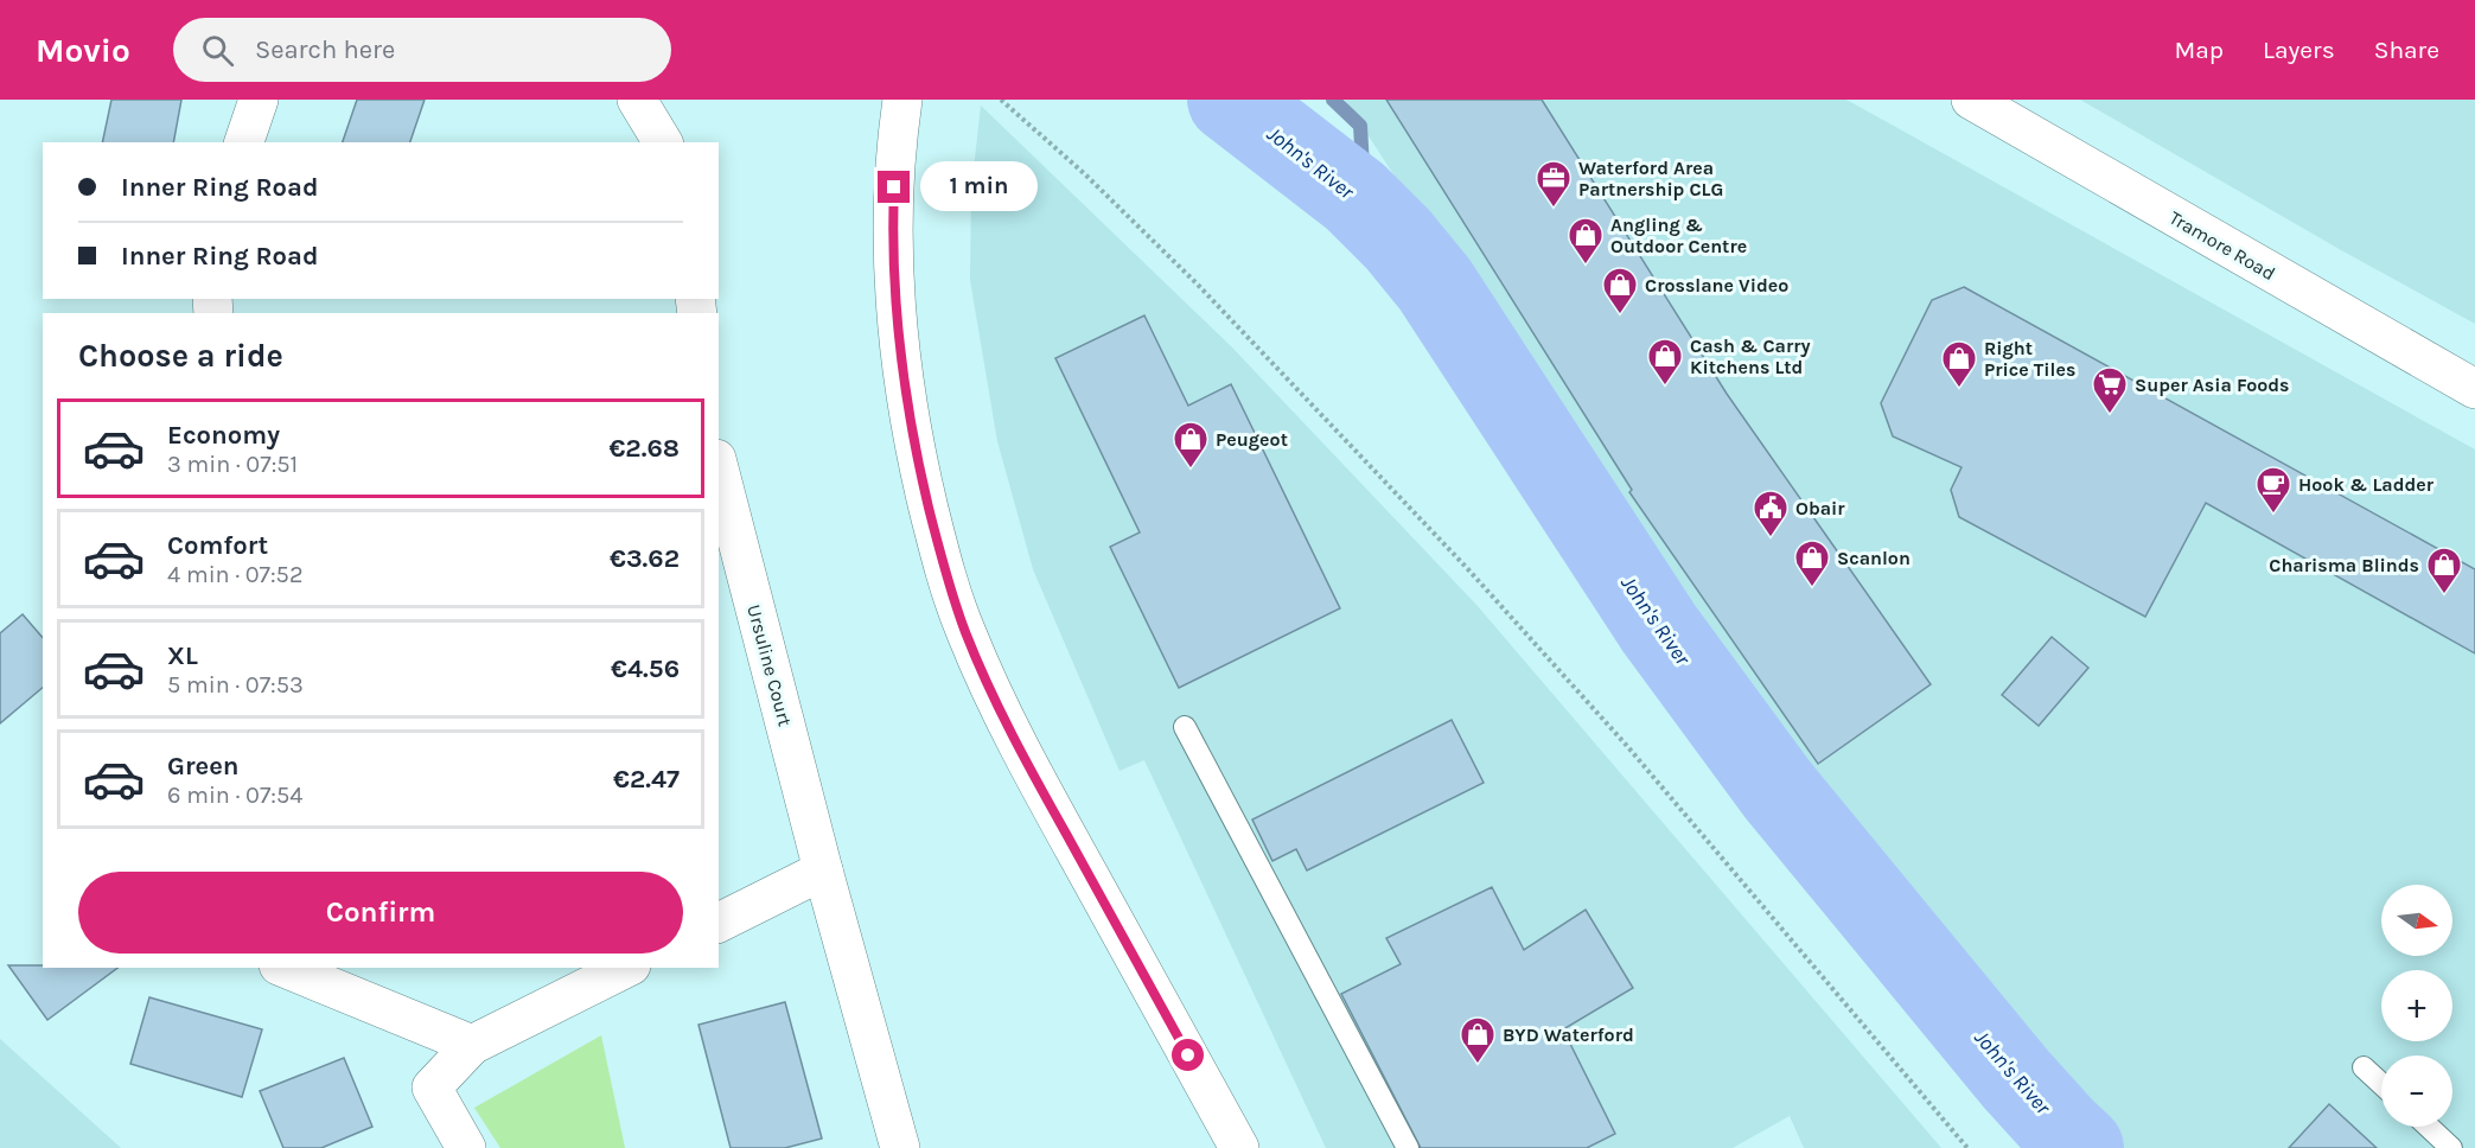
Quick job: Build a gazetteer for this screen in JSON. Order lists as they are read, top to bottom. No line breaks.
{"streets":{"main road":["Tramore Road","Ursuline Court"]},"water":["John's River"],"places":{"office":["Waterford Area Partnership CLG"],"shop":["Angling & Outdoor Centre","Crosslane Video","Cash & Carry Kitchens Ltd","Right Price Tiles","Peugeot","Scanlon","Charisma Blinds","BYD Waterford"],"supermarket":["Super Asia Foods"],"cafe":["Hook & Ladder"],"public building":["Obair"]},"north":"right","page":{"header":"Movio","search":"Search here","nav":["Map","Layers","Share"],"banner":["Inner Ring Road","Inner Ring Road"],"bubble":"1 min","heading":"Choose a ride","list":[{"name":"Economy","note":"3 min · 07:51","value":"€2.68"},{"name":"Comfort","note":"4 min · 07:52","value":"€3.62"},{"name":"XL","note":"5 min · 07:53","value":"€4.56"},{"name":"Green","note":"6 min · 07:54","value":"€2.47"}],"buttons":"Confirm","map_buttons":["+","−"]}}
